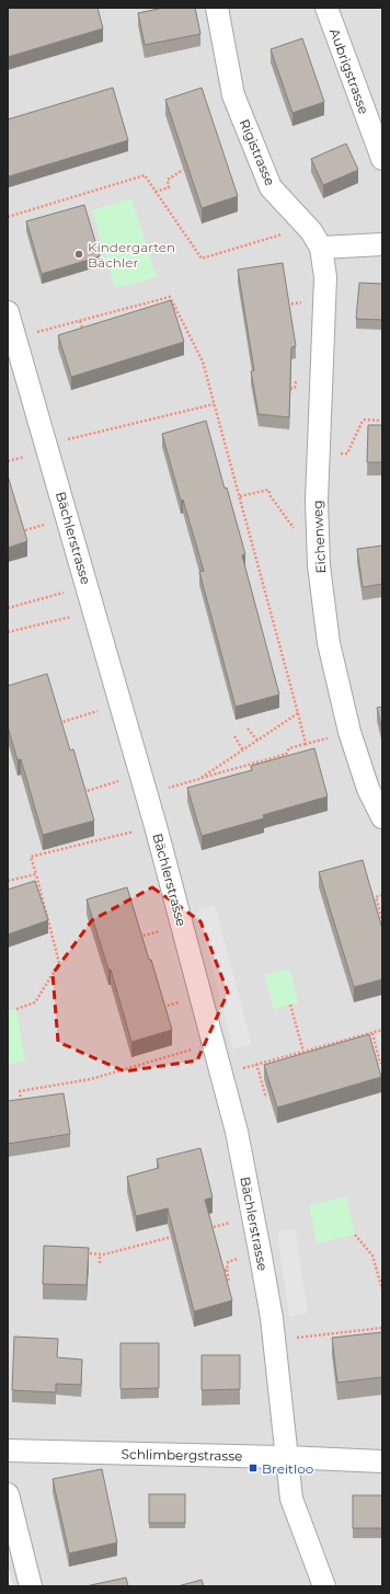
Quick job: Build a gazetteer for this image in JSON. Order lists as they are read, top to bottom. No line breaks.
{"streets":{"street":["Aubrigstrasse","Rigistrasse","Eichenweg","Bächlerstrasse","Schlimbergstrasse"]},"crossings":[["Rigistrasse","Eichenweg"],["Bächlerstrasse","Schlimbergstrasse"]],"places":{"other":["Kindergarten Bächler"],"transit":["Breitloo"]}}
